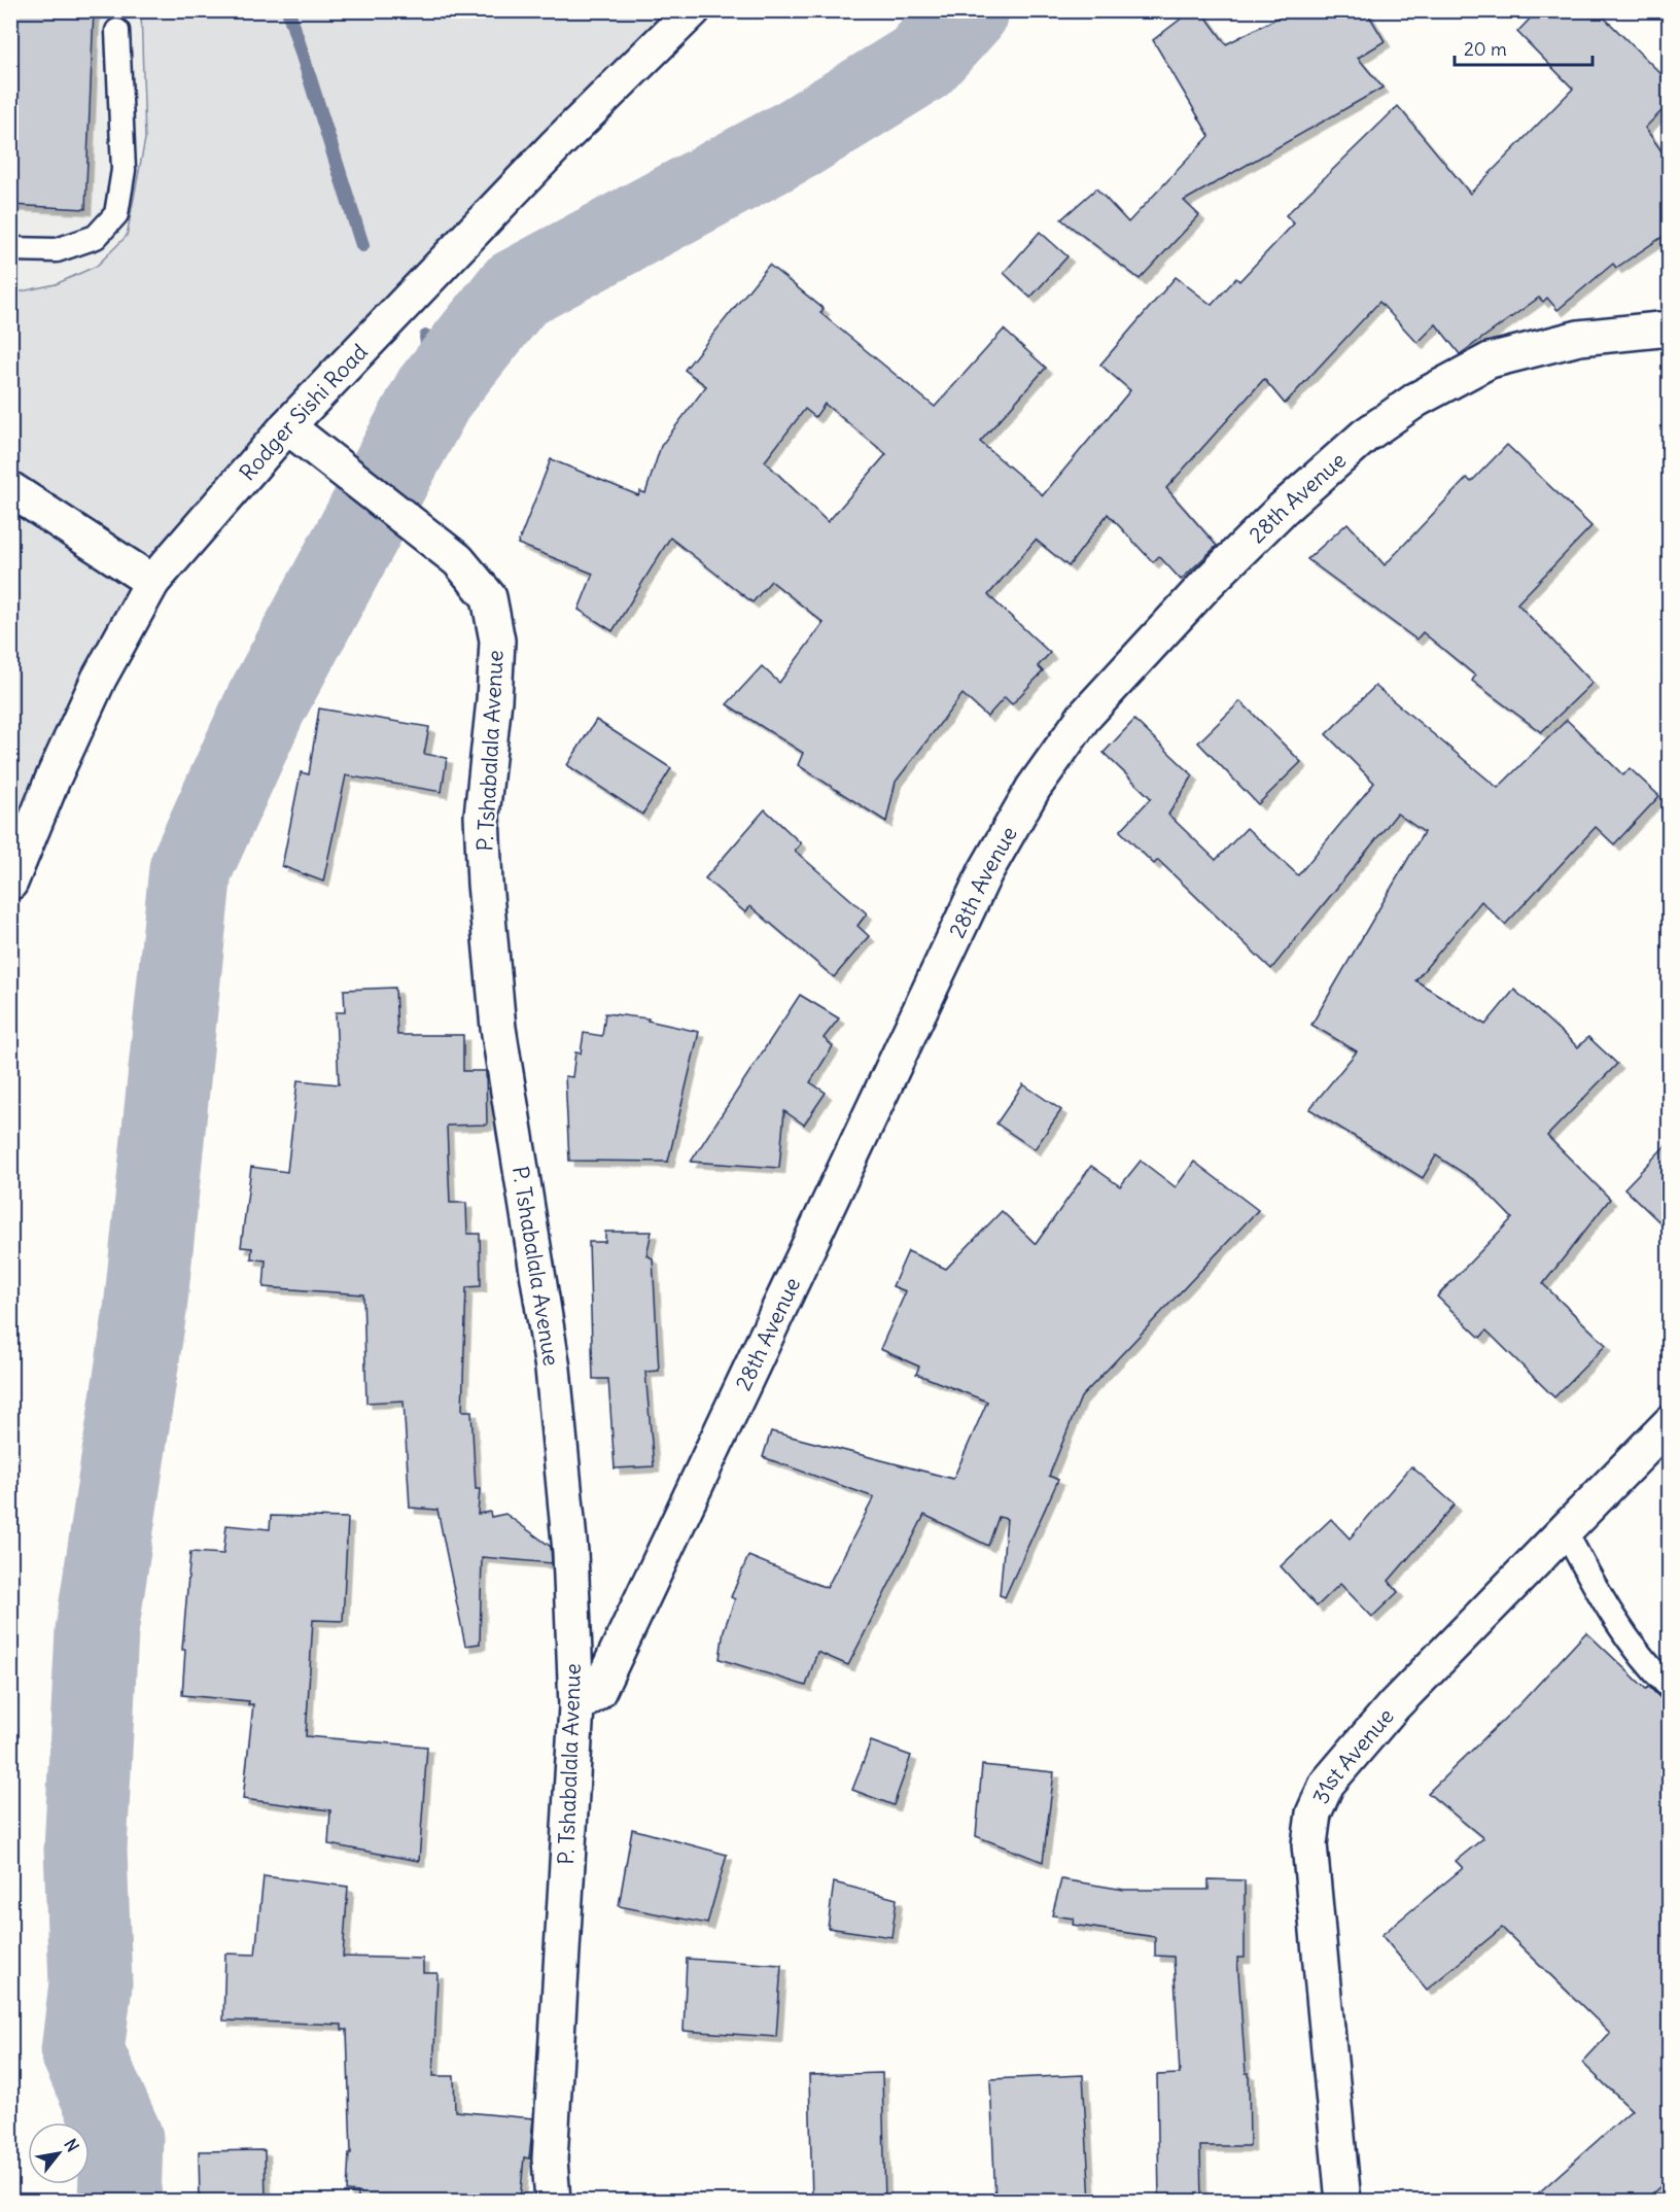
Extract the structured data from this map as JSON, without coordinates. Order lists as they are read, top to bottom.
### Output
{
  "streets": {
    "street": [
      "Rodger Sishi Road",
      "28th Avenue",
      "P. Tshabalala Avenue",
      "31st Avenue"
    ]
  },
  "crossings": [
    ["Rodger Sishi Road", "P. Tshabalala Avenue"],
    ["28th Avenue", "P. Tshabalala Avenue"]
  ],
  "scale_bar": "20 m",
  "north": "top right"
}
